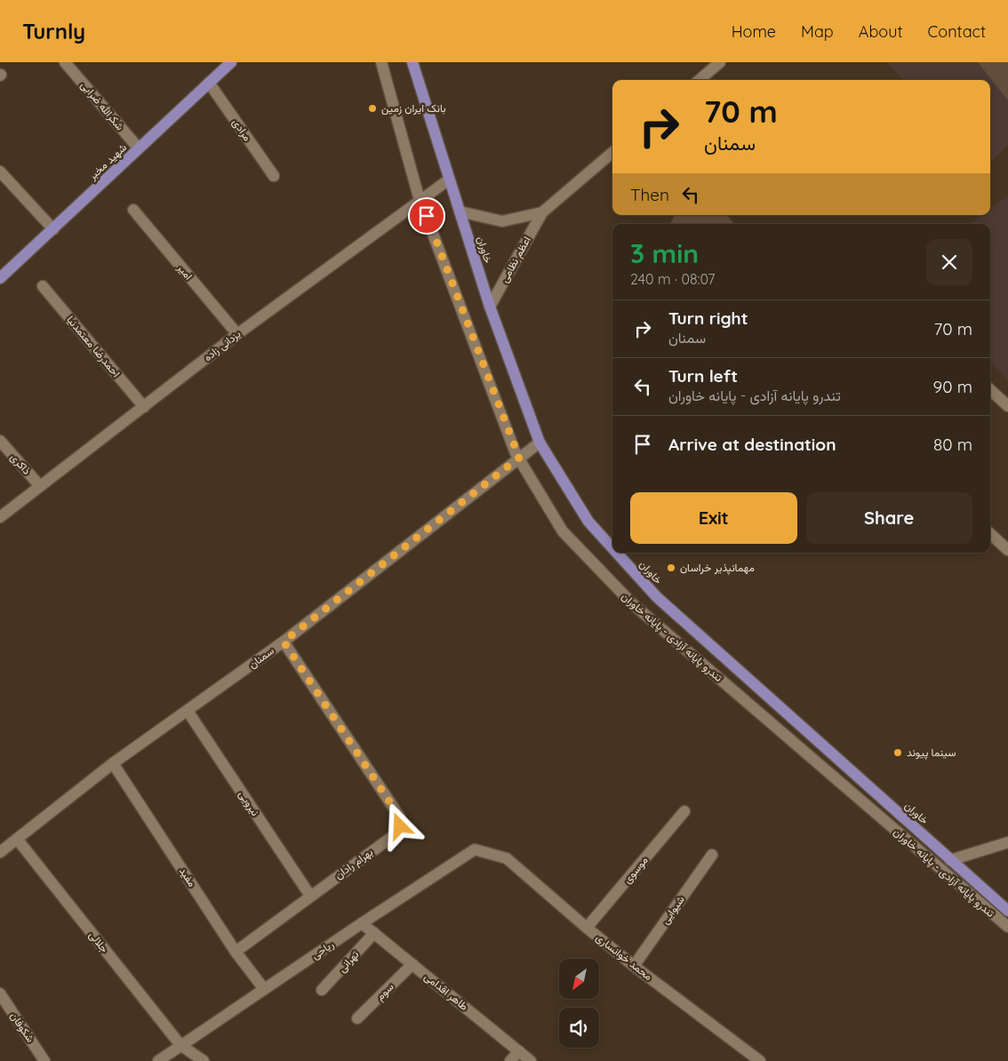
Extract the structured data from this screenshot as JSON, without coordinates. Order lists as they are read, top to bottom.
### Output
{
  "streets": {
    "main road": ["شهید مخبر", "خاوران"],
    "street": [
      "شکرالله ضرابی",
      "مرادی",
      "اعظم نظامی",
      "امیر",
      "یزدانی زاده",
      "احمدرضا معتمدنیا",
      "ذاکری",
      "تندرو پایانه آزادی - پایانه خاوران",
      "سمنان",
      "نیرویی",
      "بهرام رادان",
      "موسوی",
      "مفید",
      "شیوایی",
      "جلالی",
      "ریاحی",
      "محمد خوانساری",
      "تهرانی",
      "سوم",
      "طاهر اقدامی",
      "شکوفان"
    ]
  },
  "crossings": [
    ["شکرالله ضرابی", "شهید مخبر"],
    ["مرادی", "شهید مخبر"],
    ["خاوران", "اعظم نظامی"],
    ["خاوران", "یزدانی زاده"],
    ["خاوران", "سمنان"],
    ["امیر", "یزدانی زاده"],
    ["یزدانی زاده", "احمدرضا معتمدنیا"],
    ["یزدانی زاده", "ذاکری"],
    ["یزدانی زاده", "تندرو پایانه آزادی - پایانه خاوران"],
    ["تندرو پایانه آزادی - پایانه خاوران", "سمنان"],
    ["سمنان", "نیرویی"],
    ["سمنان", "بهرام رادان"],
    ["سمنان", "مفید"],
    ["سمنان", "جلالی"],
    ["نیرویی", "بهرام رادان"],
    ["بهرام رادان", "مفید"],
    ["موسوی", "محمد خوانساری"],
    ["مفید", "ریاحی"],
    ["شیوایی", "محمد خوانساری"],
    ["جلالی", "ریاحی"],
    ["ریاحی", "محمد خوانساری"],
    ["ریاحی", "طاهر اقدامی"],
    ["تهرانی", "طاهر اقدامی"],
    ["سوم", "طاهر اقدامی"]
  ],
  "places": ["بانک ایران زمین", "مهمانپذیر خراسان", "سینما پیوند"],
  "north": "bottom left",
  "page": {
    "header": "Turnly",
    "nav": [
      "Home",
      "Map",
      "About",
      "Contact"
    ],
    "turn": ["70 m", "سمنان"],
    "then": "Then",
    "heading": ["3 min", "240 m · 08:07"],
    "list": [
      {
        "name": "Turn right",
        "note": "سمنان",
        "value": "70 m"
      },
      {
        "name": "Turn left",
        "note": "تندرو پایانه آزادی - پایانه خاوران",
        "value": "90 m"
      },
      {
        "name": "Arrive at destination",
        "value": "80 m"
      }
    ],
    "buttons": ["Exit", "Share"]
  }
}
